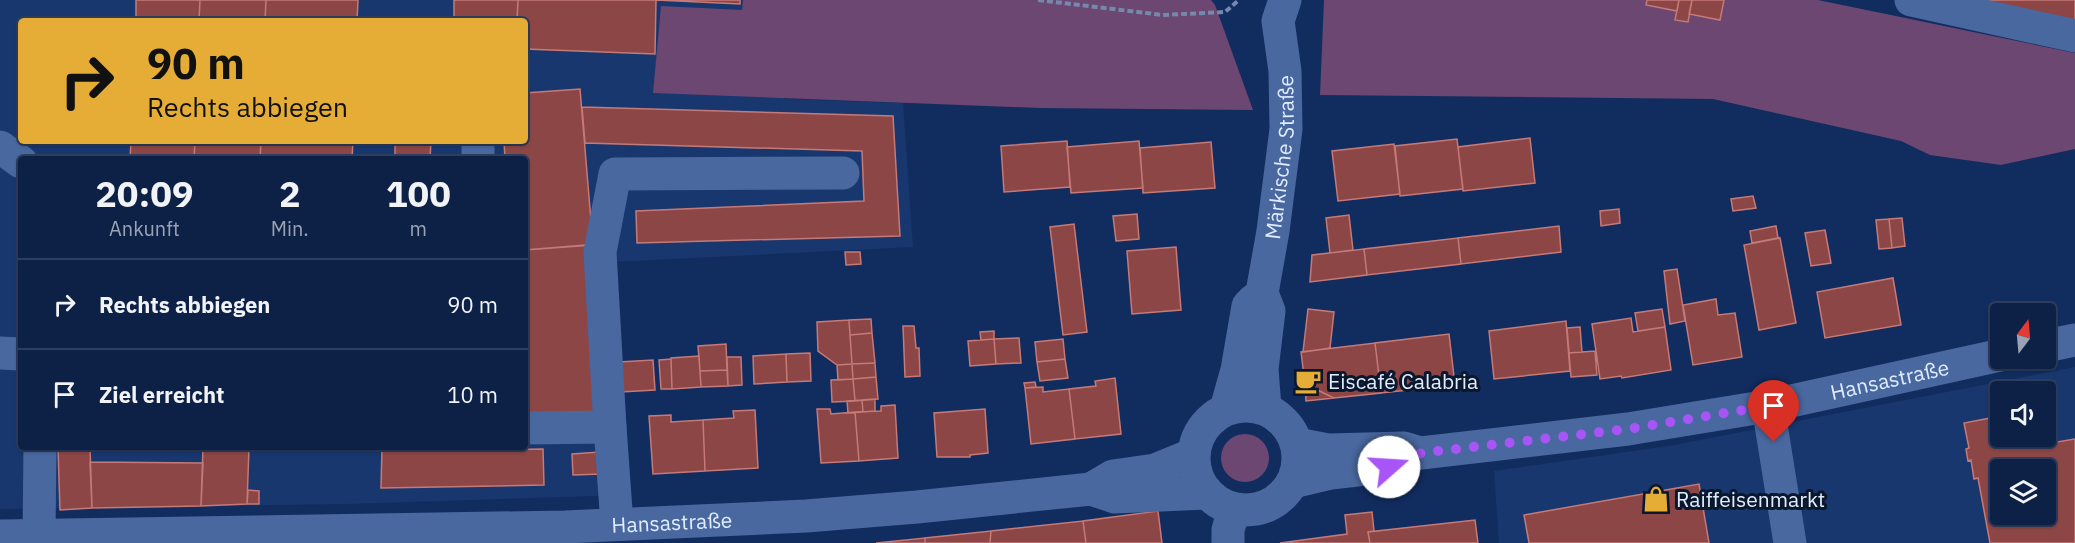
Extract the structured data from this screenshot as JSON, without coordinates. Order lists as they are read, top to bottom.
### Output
{
  "streets": {
    "street": ["Märkische Straße", "Hansastraße"]
  },
  "crossings": [
    ["Märkische Straße", "Hansastraße"]
  ],
  "places": {
    "cafe": ["Eiscafé Calabria"],
    "shop": ["Raiffeisenmarkt"]
  },
  "north": "top",
  "page": {
    "turn": ["90 m", "Rechts abbiegen"],
    "eta": [
      "20:09",
      "Ankunft",
      "2",
      "Min.",
      "100",
      "m"
    ],
    "list": [
      {
        "name": "Rechts abbiegen",
        "value": "90 m"
      },
      {
        "name": "Ziel erreicht",
        "value": "10 m"
      }
    ]
  }
}
